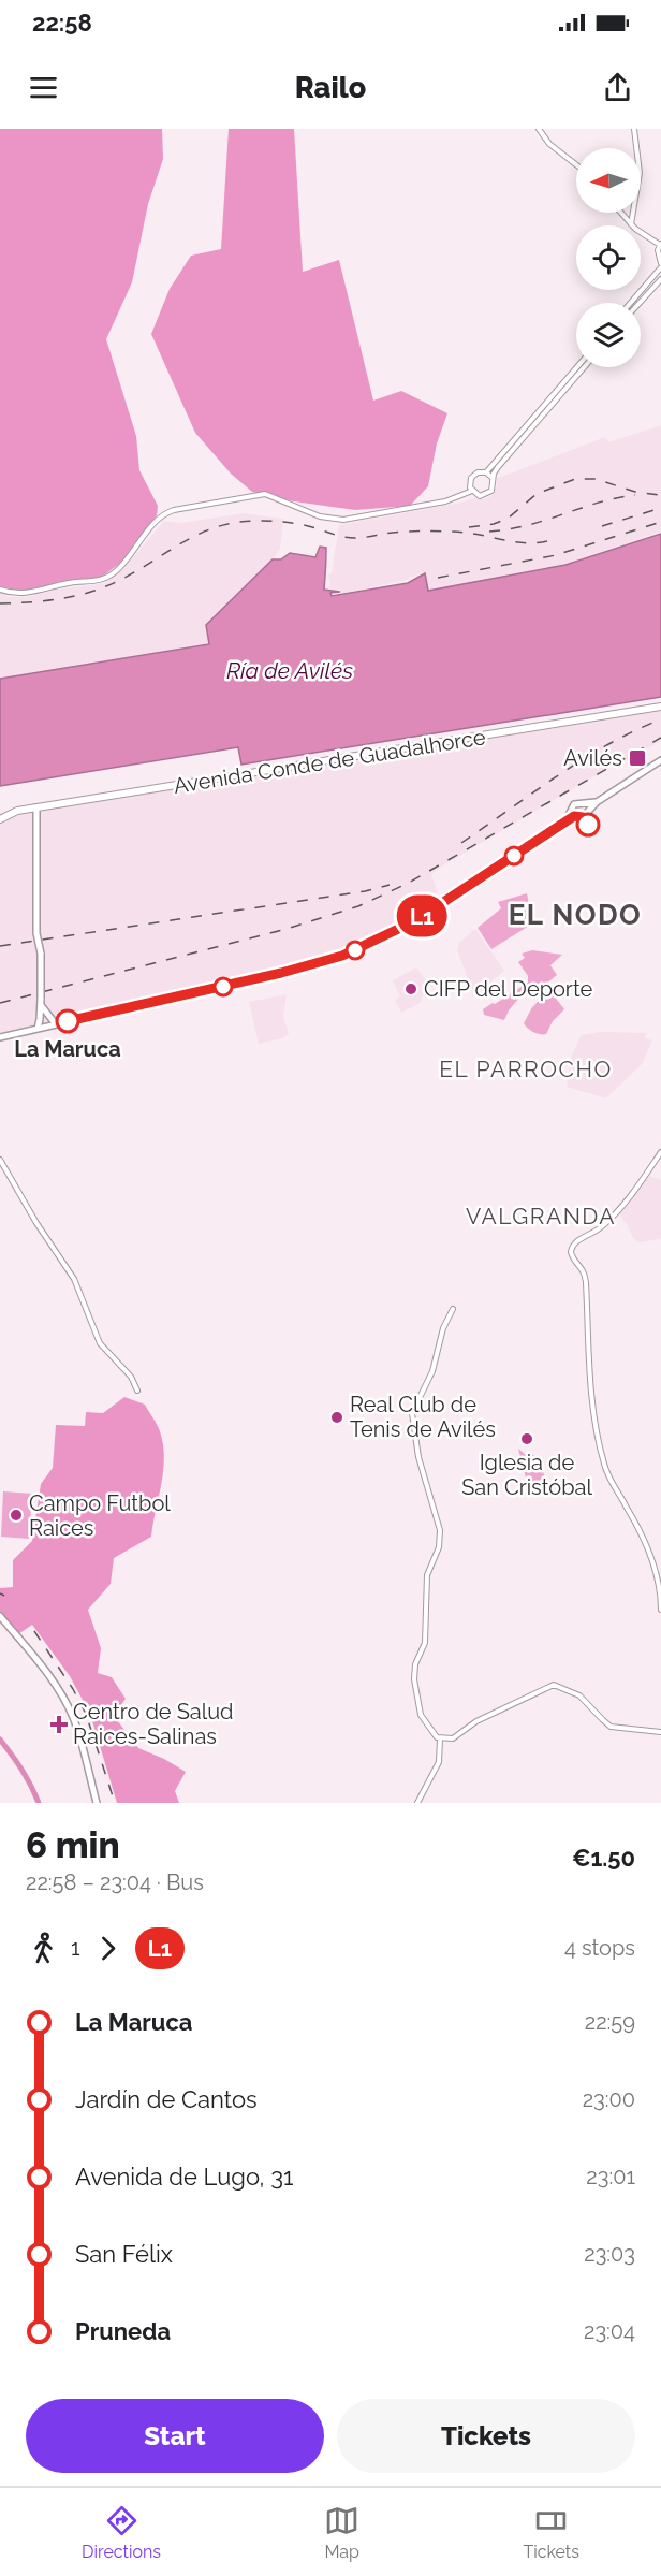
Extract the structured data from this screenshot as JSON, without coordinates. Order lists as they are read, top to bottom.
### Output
{
  "streets": {
    "highway": ["Avenida Conde de Guadalhorce"]
  },
  "districts": ["EL NODO", "EL PARROCHO", "VALGRANDA"],
  "water": ["Ría de Avilés"],
  "places": {
    "transit": ["Avilés"],
    "other": [
      "CIFP del Deporte",
      "La Maruca",
      "Real Club de Tenis de Avilés",
      "Iglesia de San Cristóbal",
      "Campo Futbol Raices"
    ],
    "health": ["Centro de Salud Raices-Salinas"]
  },
  "lines": ["bus line L1"],
  "north": "left",
  "page": {
    "status": "22:58",
    "header": "Railo",
    "on_map": "L1",
    "heading": ["6 min", "22:58 – 23:04 · Bus", "€1.50"],
    "legs": ["1", "L1", "4 stops"],
    "list": [
      {
        "name": "La Maruca",
        "value": "22:59"
      },
      {
        "name": "Jardín de Cantos",
        "value": "23:00"
      },
      {
        "name": "Avenida de Lugo, 31",
        "value": "23:01"
      },
      {
        "name": "San Félix",
        "value": "23:03"
      },
      {
        "name": "Pruneda",
        "value": "23:04"
      }
    ],
    "buttons": ["Start", "Tickets"],
    "tabs": ["Directions", "Map", "Tickets"]
  }
}
